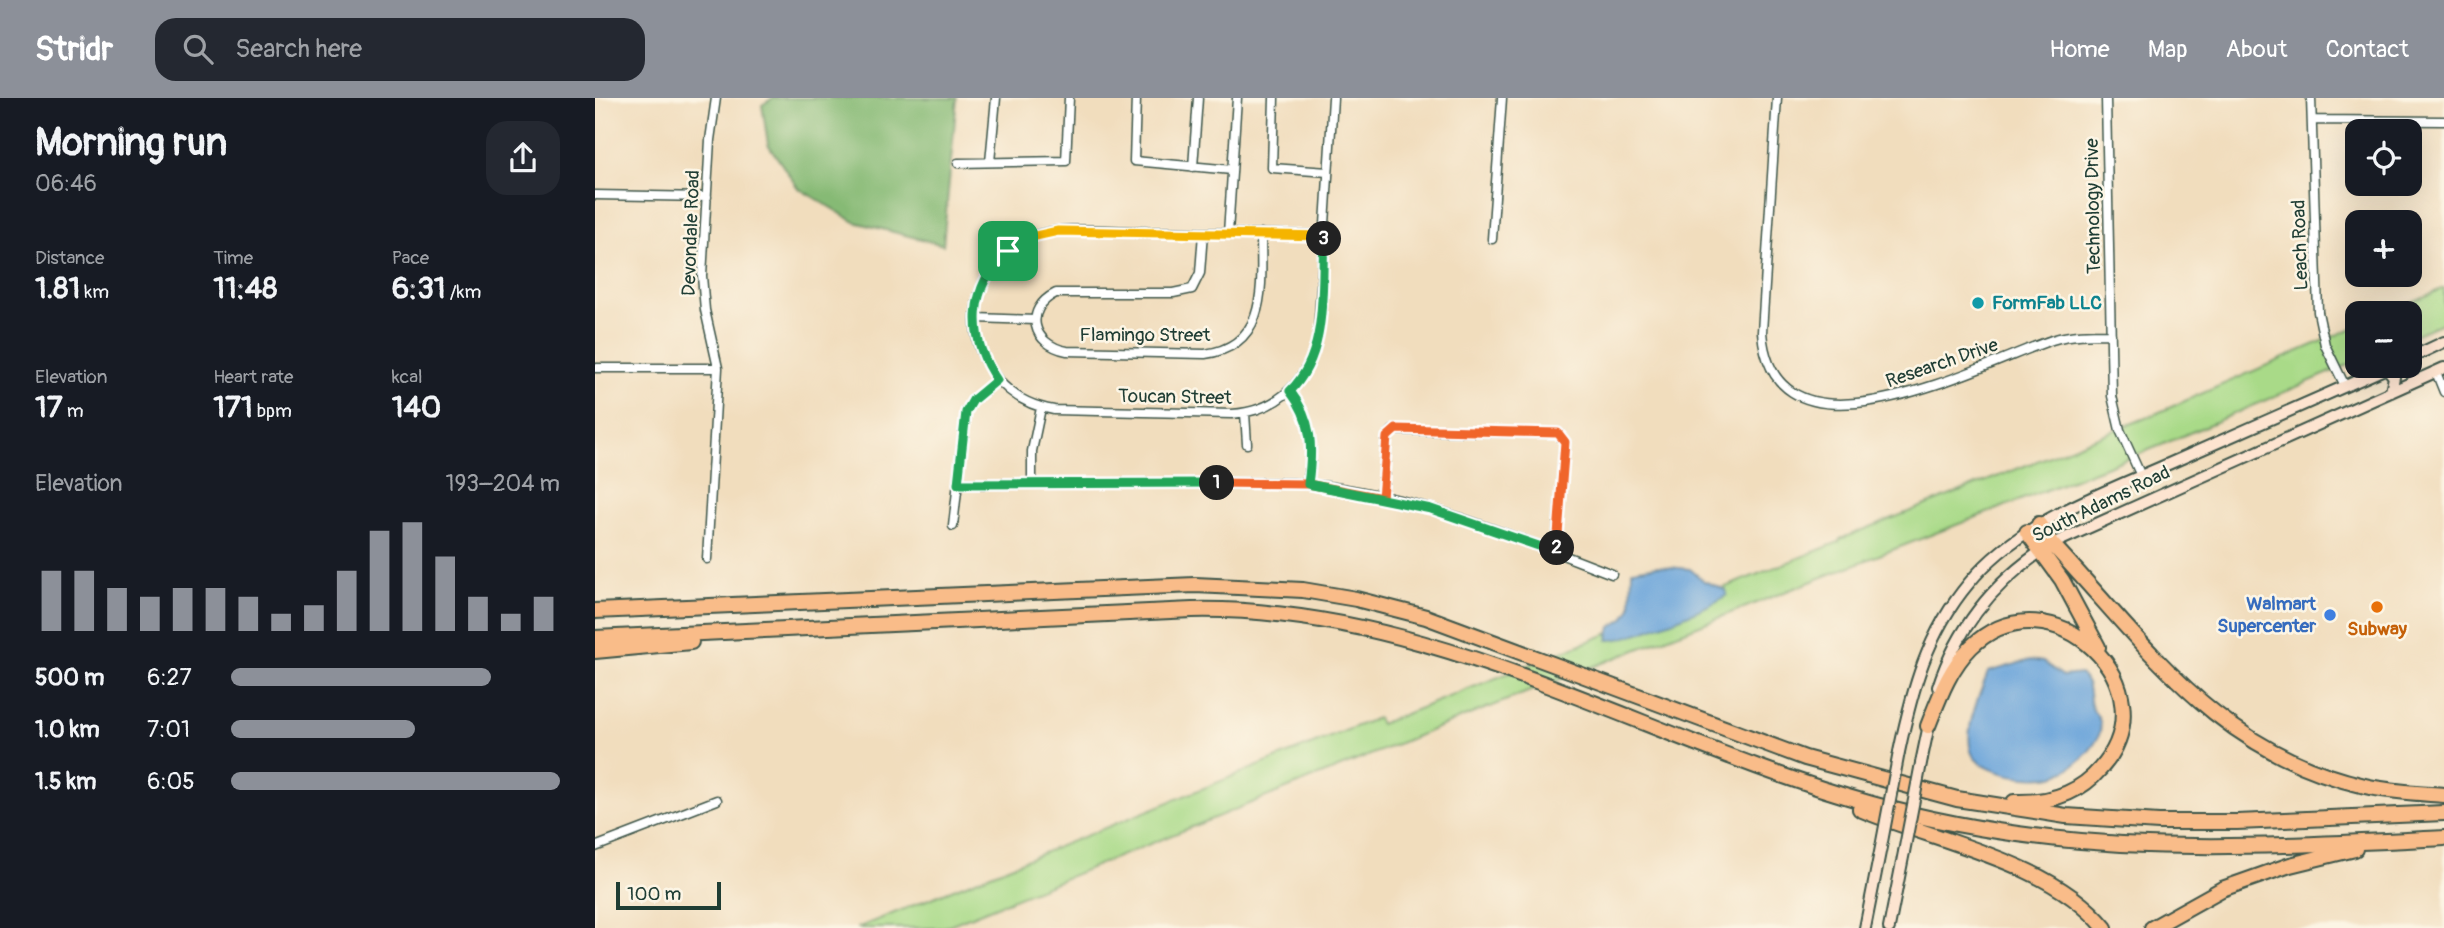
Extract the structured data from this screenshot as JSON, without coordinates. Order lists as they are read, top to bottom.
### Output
{
  "streets": {
    "main road": ["South Adams Road"],
    "street": [
      "Technology Drive",
      "Devondale Road",
      "Leach Road",
      "Flamingo Street",
      "Research Drive",
      "Toucan Street"
    ]
  },
  "crossings": [
    ["Technology Drive", "Research Drive"],
    ["Technology Drive", "South Adams Road"],
    ["Leach Road", "South Adams Road"],
    ["Flamingo Street", "Toucan Street"]
  ],
  "places": ["FormFab LLC", "Subway", "Walmart Supercenter"],
  "scale_bar": "100 m",
  "page": {
    "header": "Stridr",
    "search": "Search here",
    "nav": [
      "Home",
      "Map",
      "About",
      "Contact"
    ],
    "heading": ["Morning run", "06:46"],
    "map_buttons": ["+", "−"],
    "stats": [
      ["Distance", "1.81 km"],
      ["Time", "11:48"],
      ["Pace", "6:31 /km"],
      ["Elevation", "17 m"],
      ["Heart rate", "171 bpm"],
      ["kcal", "140"]
    ],
    "pins": ["3", "1", "2"],
    "chart": ["Elevation", "193–204 m"],
    "list": [
      {
        "name": "500 m",
        "note": "6:27"
      },
      {
        "name": "1.0 km",
        "note": "7:01"
      },
      {
        "name": "1.5 km",
        "note": "6:05"
      }
    ],
    "scale": "100 m"
  }
}
